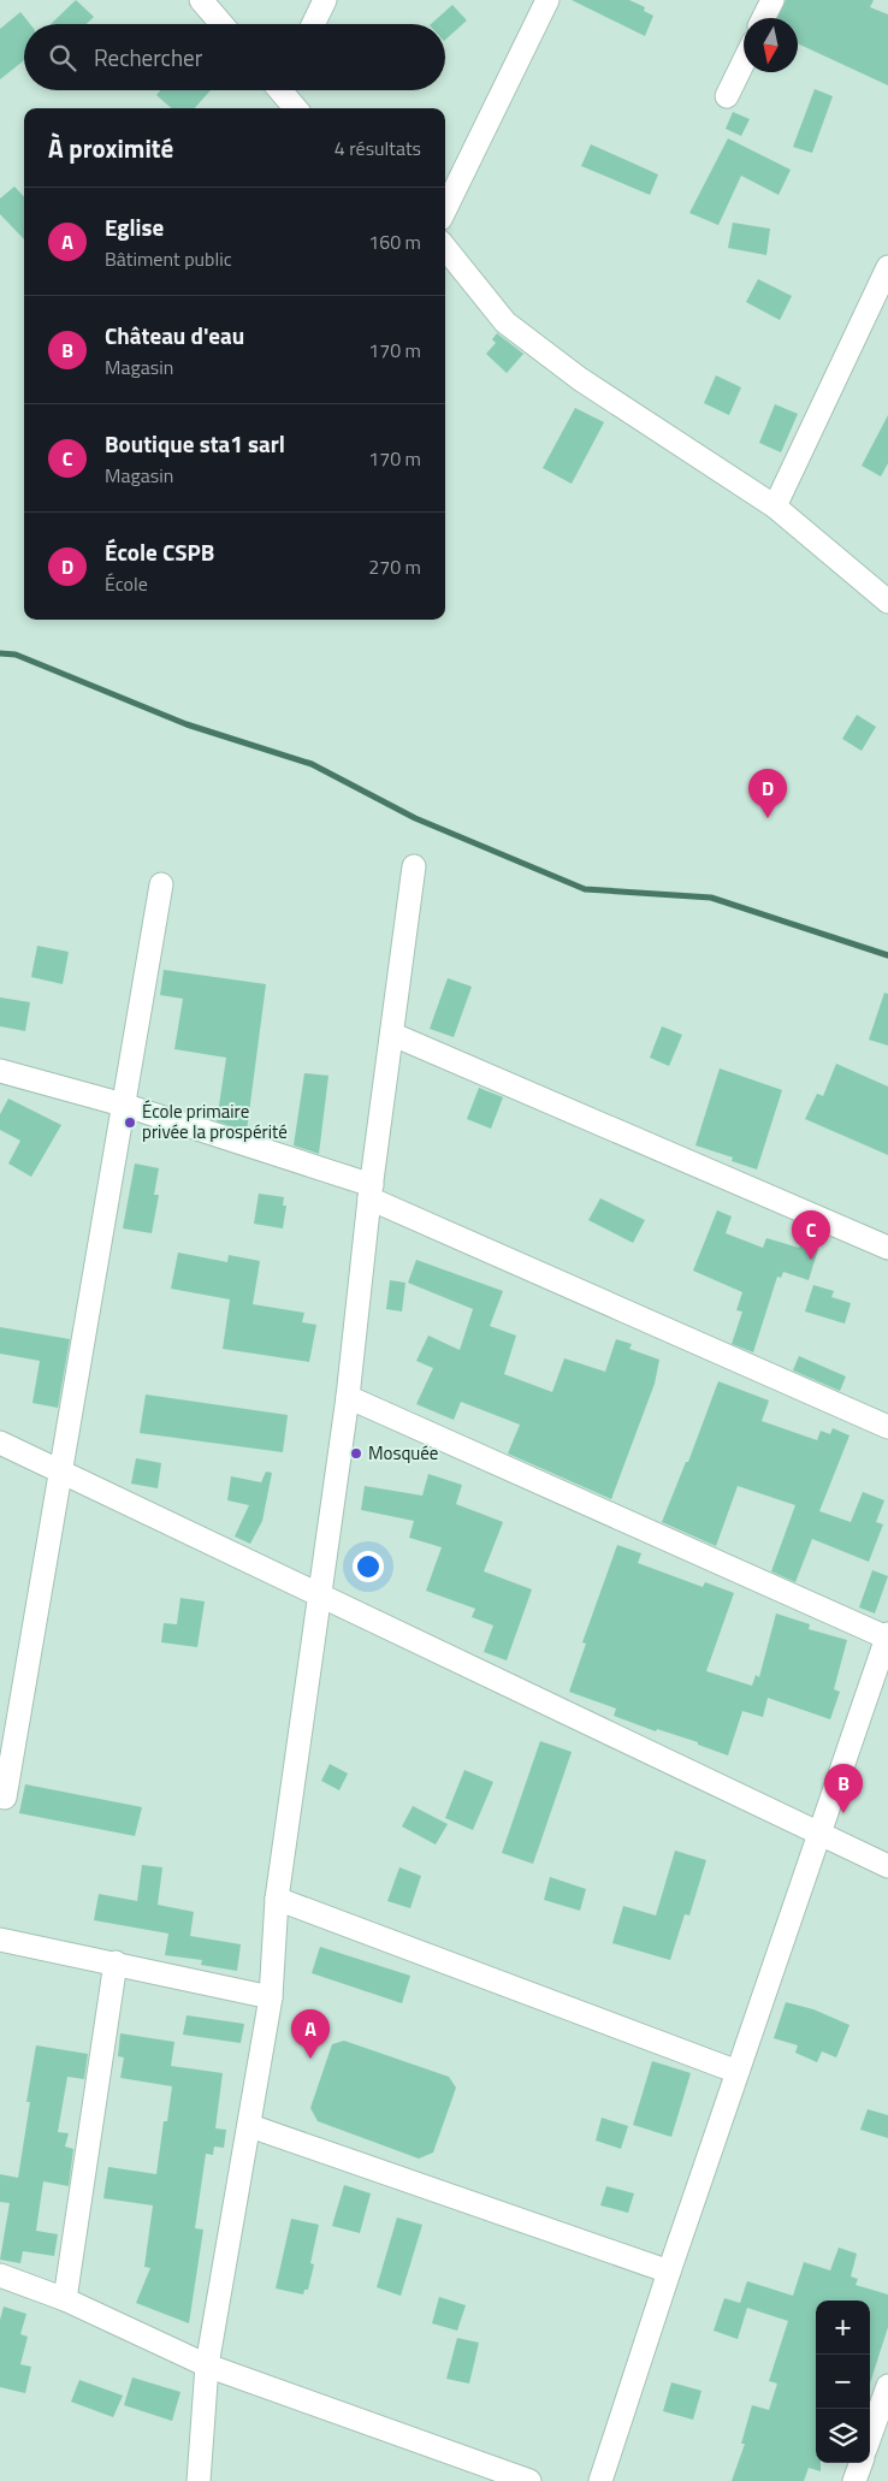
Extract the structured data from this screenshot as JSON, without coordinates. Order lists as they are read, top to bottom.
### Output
{
  "places": ["École primaire privée la prospérité", "Mosquée"],
  "north": "bottom",
  "page": {
    "search": "Rechercher",
    "heading": ["À proximité", "4 résultats"],
    "list": [
      {
        "mark": "A",
        "name": "Eglise",
        "note": "Bâtiment public",
        "value": "160 m"
      },
      {
        "mark": "B",
        "name": "Château d'eau",
        "note": "Magasin",
        "value": "170 m"
      },
      {
        "mark": "C",
        "name": "Boutique sta1 sarl",
        "note": "Magasin",
        "value": "170 m"
      },
      {
        "mark": "D",
        "name": "École CSPB",
        "note": "École",
        "value": "270 m"
      }
    ],
    "pins": [
      "D",
      "C",
      "B",
      "A"
    ],
    "map_buttons": ["+", "−"]
  }
}
